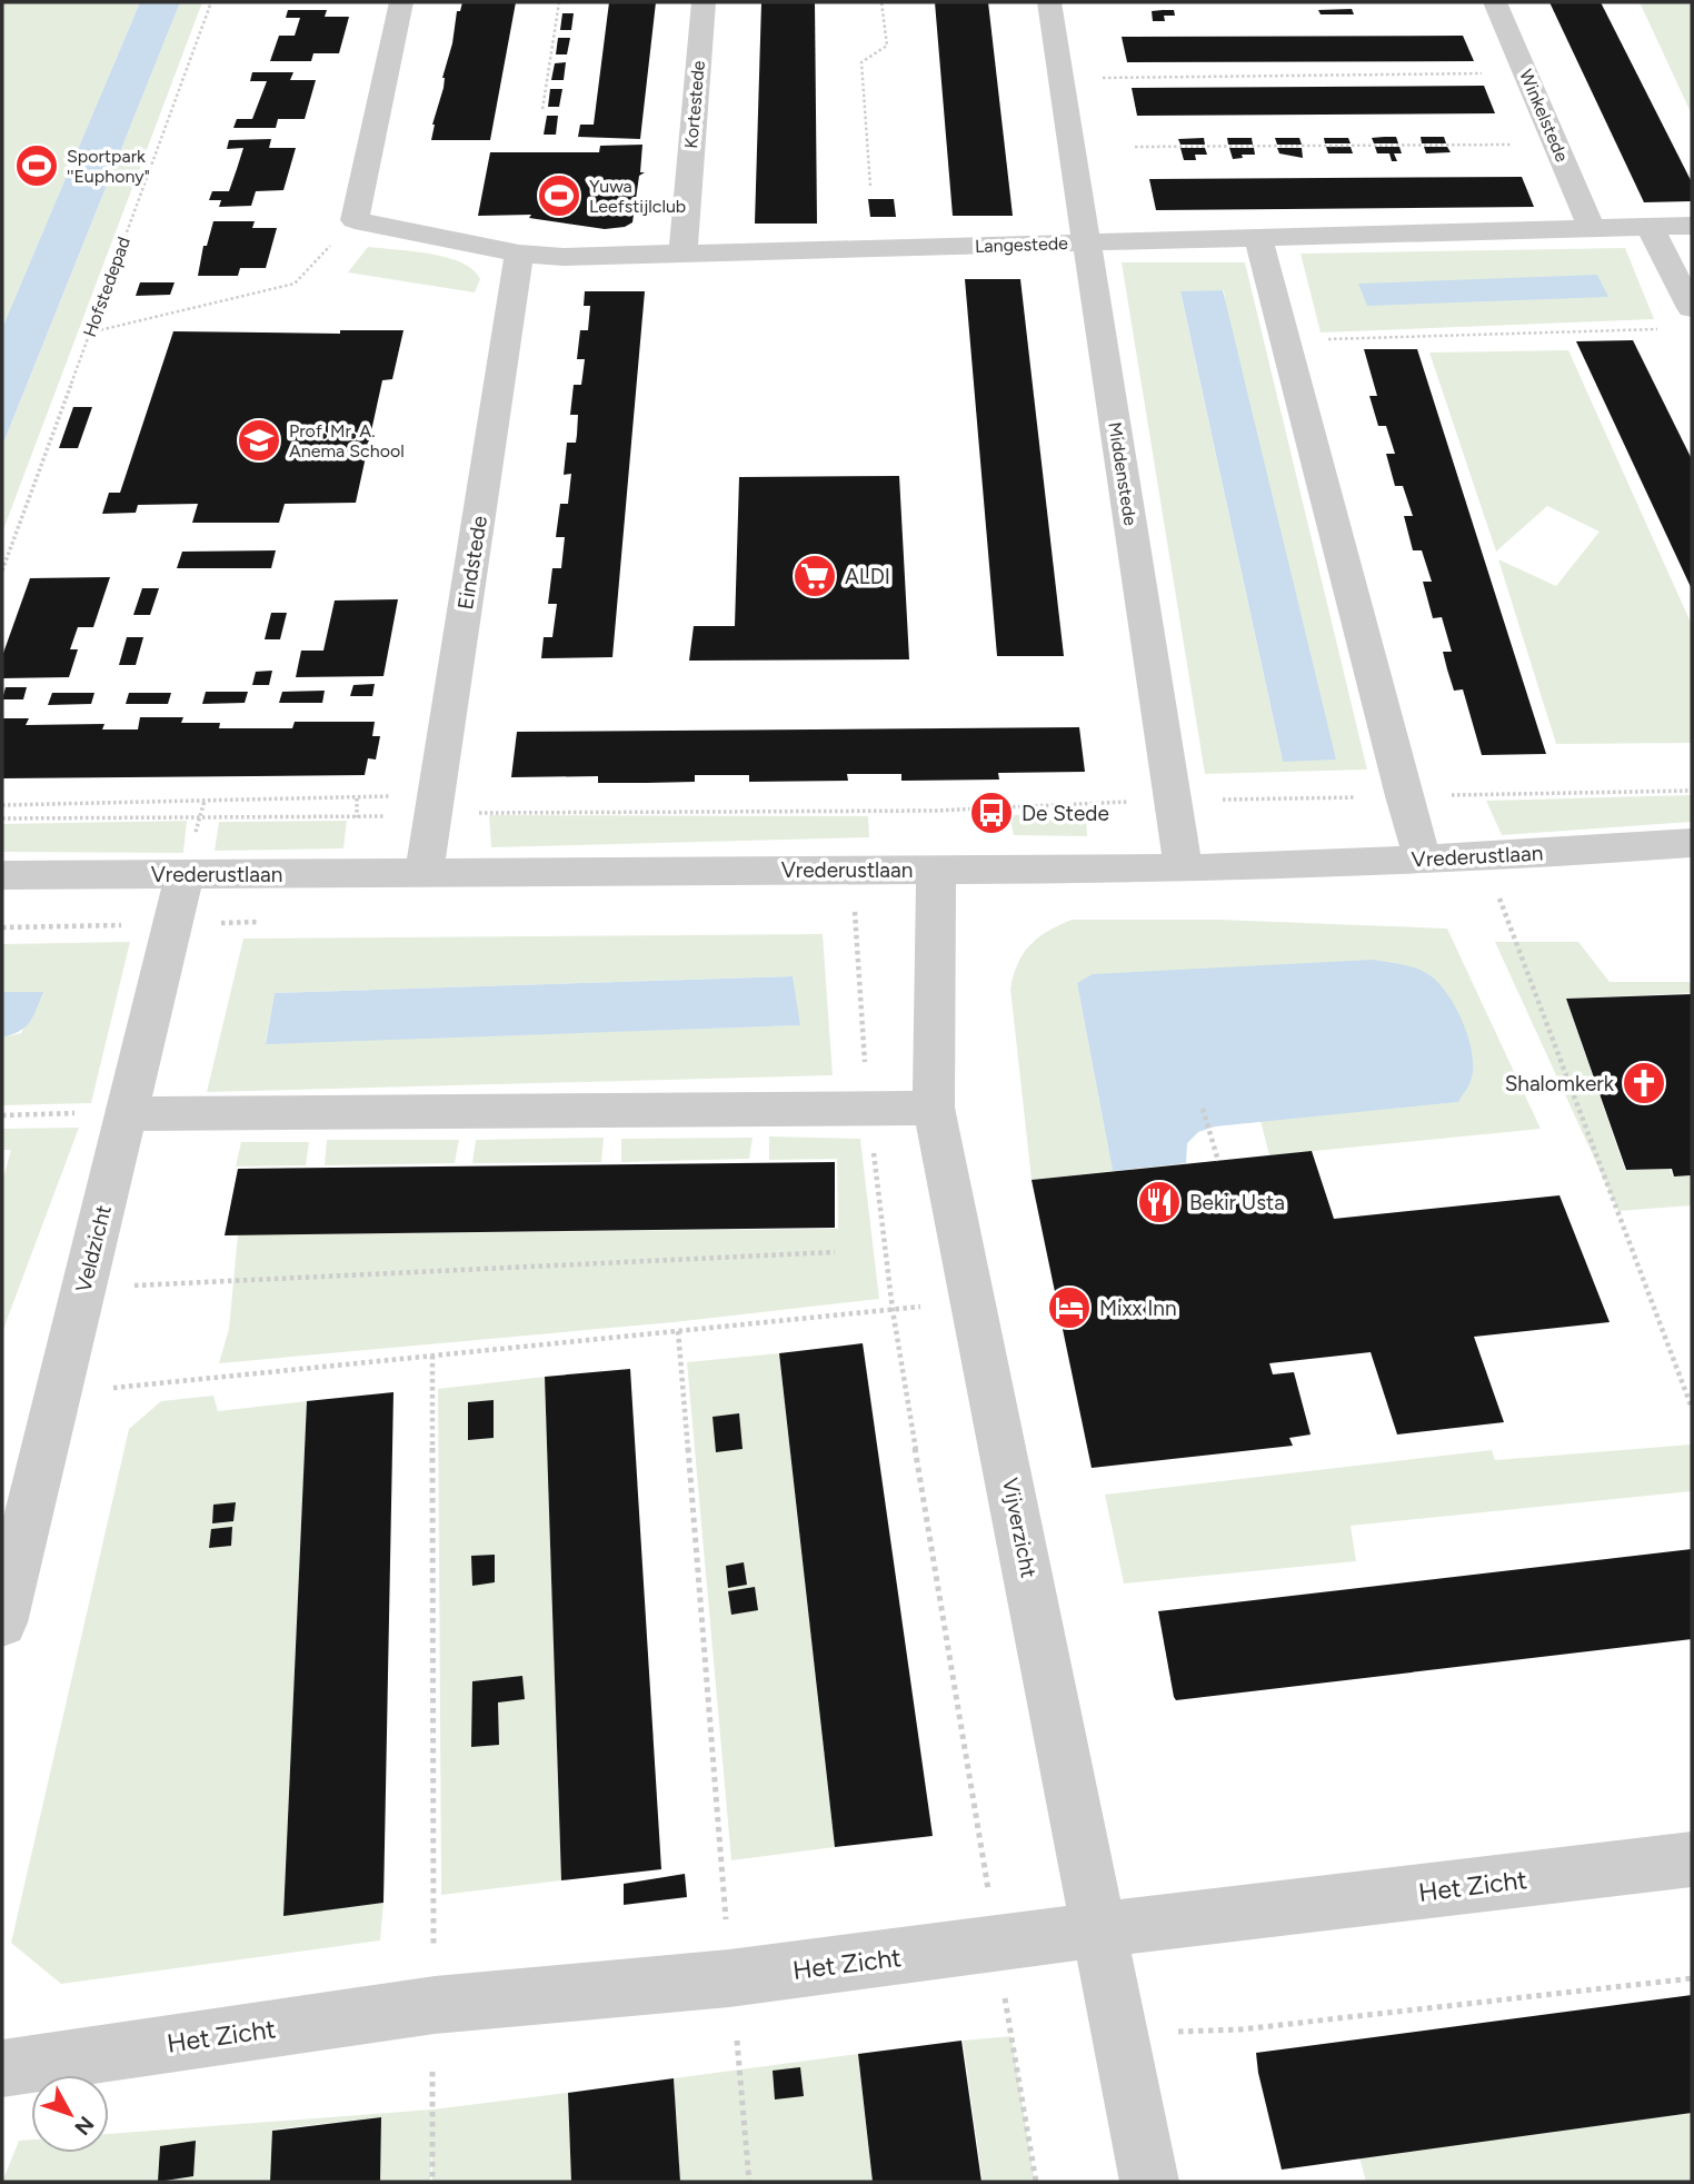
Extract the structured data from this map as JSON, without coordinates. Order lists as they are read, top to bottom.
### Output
{
  "streets": {
    "street": [
      "Kortestede",
      "Winkelstede",
      "Langestede",
      "Middenstede",
      "Eindstede",
      "Vrederustlaan",
      "Veldzicht",
      "Vijverzicht",
      "Het Zicht"
    ],
    "path": ["Hofstedepad"]
  },
  "crossings": [
    ["Kortestede", "Langestede"],
    ["Winkelstede", "Langestede"],
    ["Langestede", "Middenstede"],
    ["Langestede", "Eindstede"],
    ["Middenstede", "Vrederustlaan"],
    ["Eindstede", "Vrederustlaan"],
    ["Vrederustlaan", "Veldzicht"],
    ["Vrederustlaan", "Vijverzicht"],
    ["Vijverzicht", "Het Zicht"]
  ],
  "places": {
    "sports": ["Sportpark ''Euphony\"", "Yuwa Leefstijlclub"],
    "school or university": ["Prof. Mr. A. Anema School"],
    "supermarket": ["ALDI"],
    "bus stop": ["De Stede"],
    "church": ["Shalomkerk"],
    "restaurant": ["Bekir Usta"],
    "hotel": ["Mixx Inn"]
  },
  "north": "bottom right"
}
